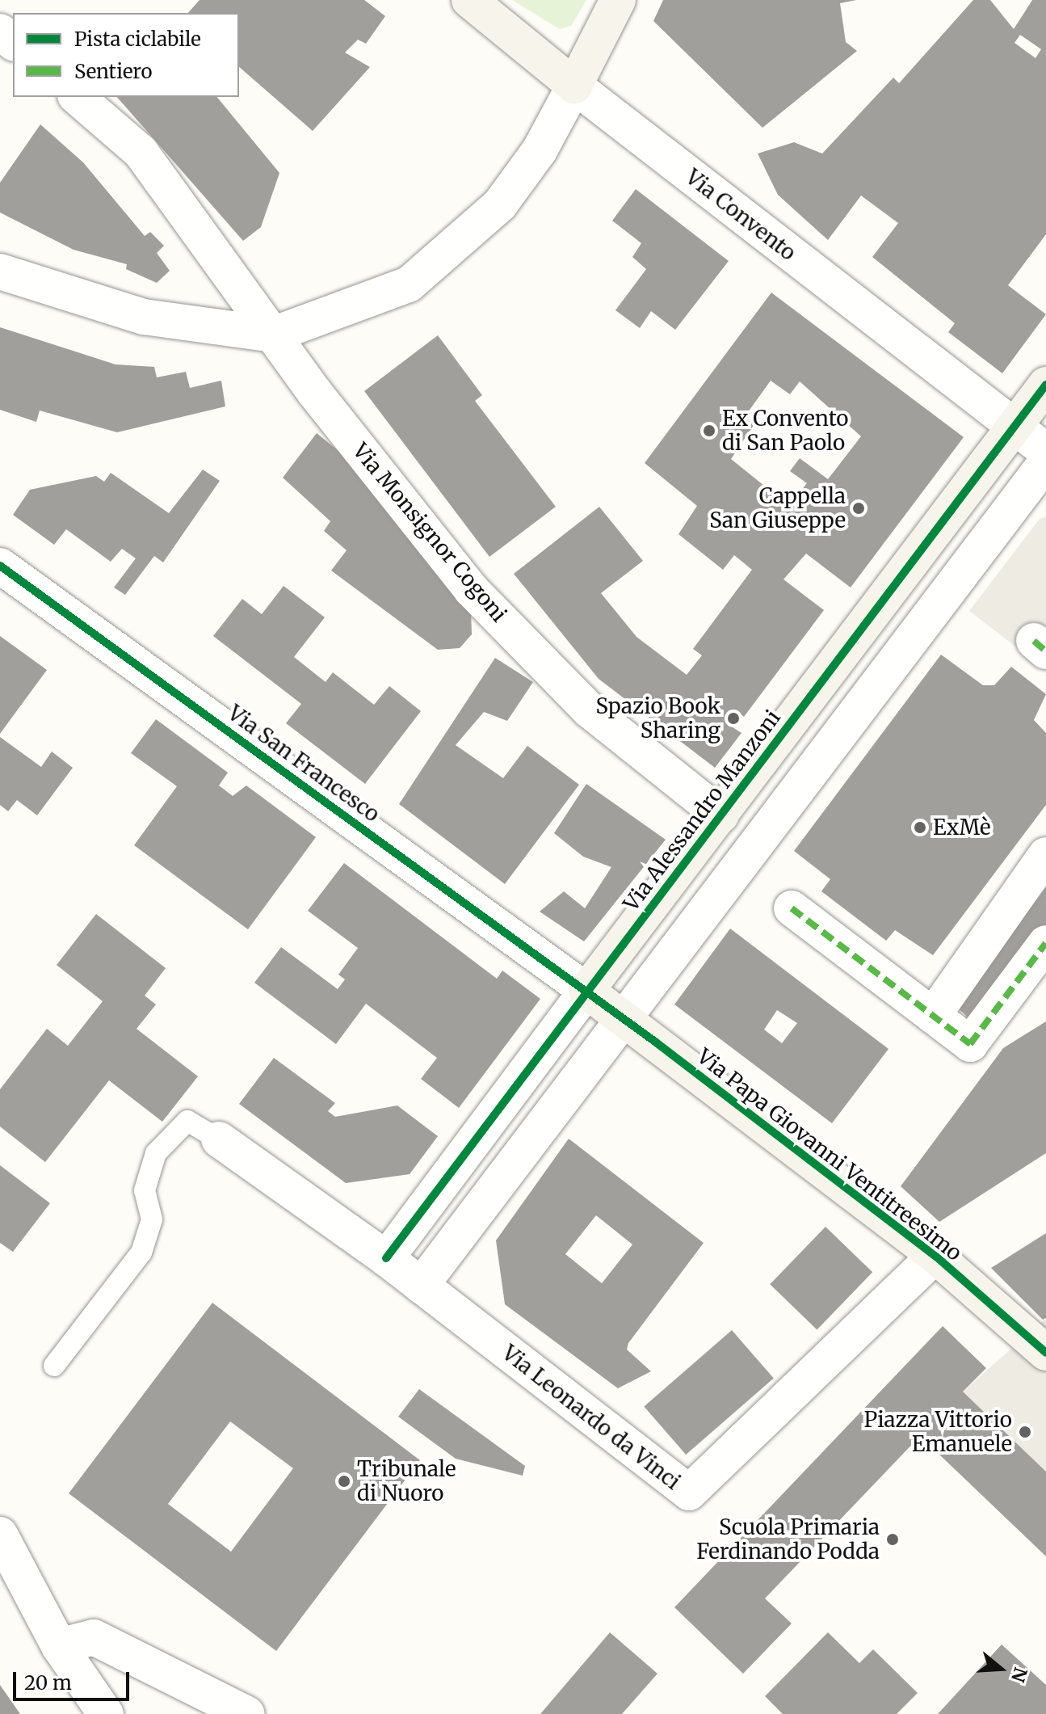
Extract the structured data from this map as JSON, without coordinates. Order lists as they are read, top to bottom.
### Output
{
  "streets": {
    "street": [
      "Via Convento",
      "Via Monsignor Cogoni",
      "Via San Francesco",
      "Via Alessandro Manzoni",
      "Via Papa Giovanni Ventitreesimo",
      "Via Leonardo da Vinci"
    ]
  },
  "crossings": [
    ["Via Convento", "Via Alessandro Manzoni"],
    ["Via Monsignor Cogoni", "Via Alessandro Manzoni"],
    ["Via San Francesco", "Via Alessandro Manzoni"],
    ["Via San Francesco", "Via Papa Giovanni Ventitreesimo"],
    ["Via Alessandro Manzoni", "Via Papa Giovanni Ventitreesimo"],
    ["Via Alessandro Manzoni", "Via Leonardo da Vinci"],
    ["Via Papa Giovanni Ventitreesimo", "Via Leonardo da Vinci"]
  ],
  "places": [
    "Ex Convento di San Paolo",
    "Cappella San Giuseppe",
    "Spazio Book Sharing",
    "ExMè",
    "Piazza Vittorio Emanuele",
    "Tribunale di Nuoro",
    "Scuola Primaria Ferdinando Podda"
  ],
  "legend": ["Pista ciclabile", "Sentiero"],
  "scale_bar": "20 m",
  "north": "right"
}
